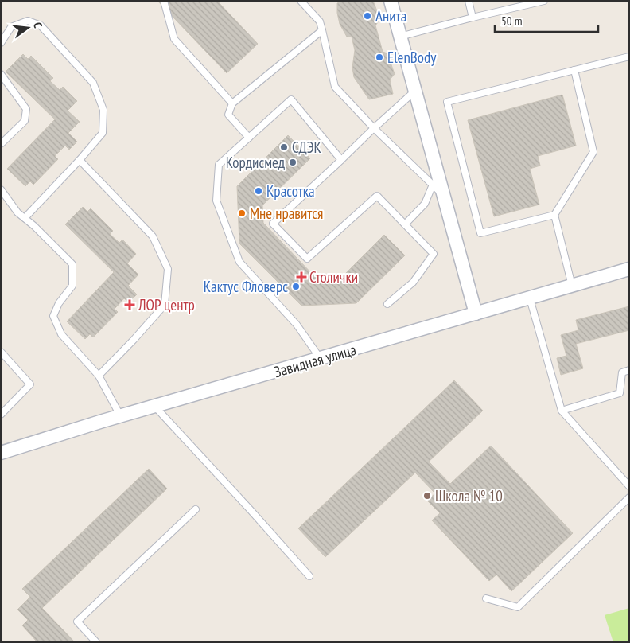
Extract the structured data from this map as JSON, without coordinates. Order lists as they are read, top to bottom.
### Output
{
  "streets": {
    "street": ["Завидная улица"]
  },
  "places": {
    "other": [
      "Анита",
      "ElenBody",
      "СДЭК",
      "Кордисмед",
      "Красотка",
      "Мне нравится",
      "Кактус Фловерс",
      "Школа № 10"
    ],
    "health": ["Столички", "ЛОР центр"]
  },
  "scale_bar": "50 m",
  "north": "right"
}
